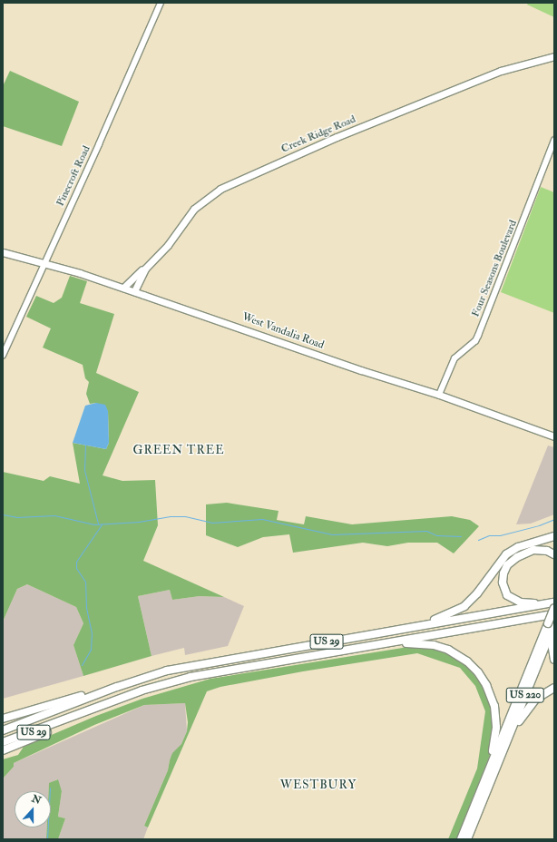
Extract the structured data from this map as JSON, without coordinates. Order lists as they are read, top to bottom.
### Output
{
  "streets": {
    "highway": ["US 29", "US 220"],
    "main road": ["Creek Ridge Road", "West Vandalia Road"],
    "street": ["Pinecroft Road", "Four Seasons Boulevard"]
  },
  "crossings": [
    ["Creek Ridge Road", "West Vandalia Road"],
    ["Pinecroft Road", "West Vandalia Road"],
    ["Four Seasons Boulevard", "West Vandalia Road"]
  ],
  "districts": ["GREEN TREE", "WESTBURY"],
  "north": "top"
}
